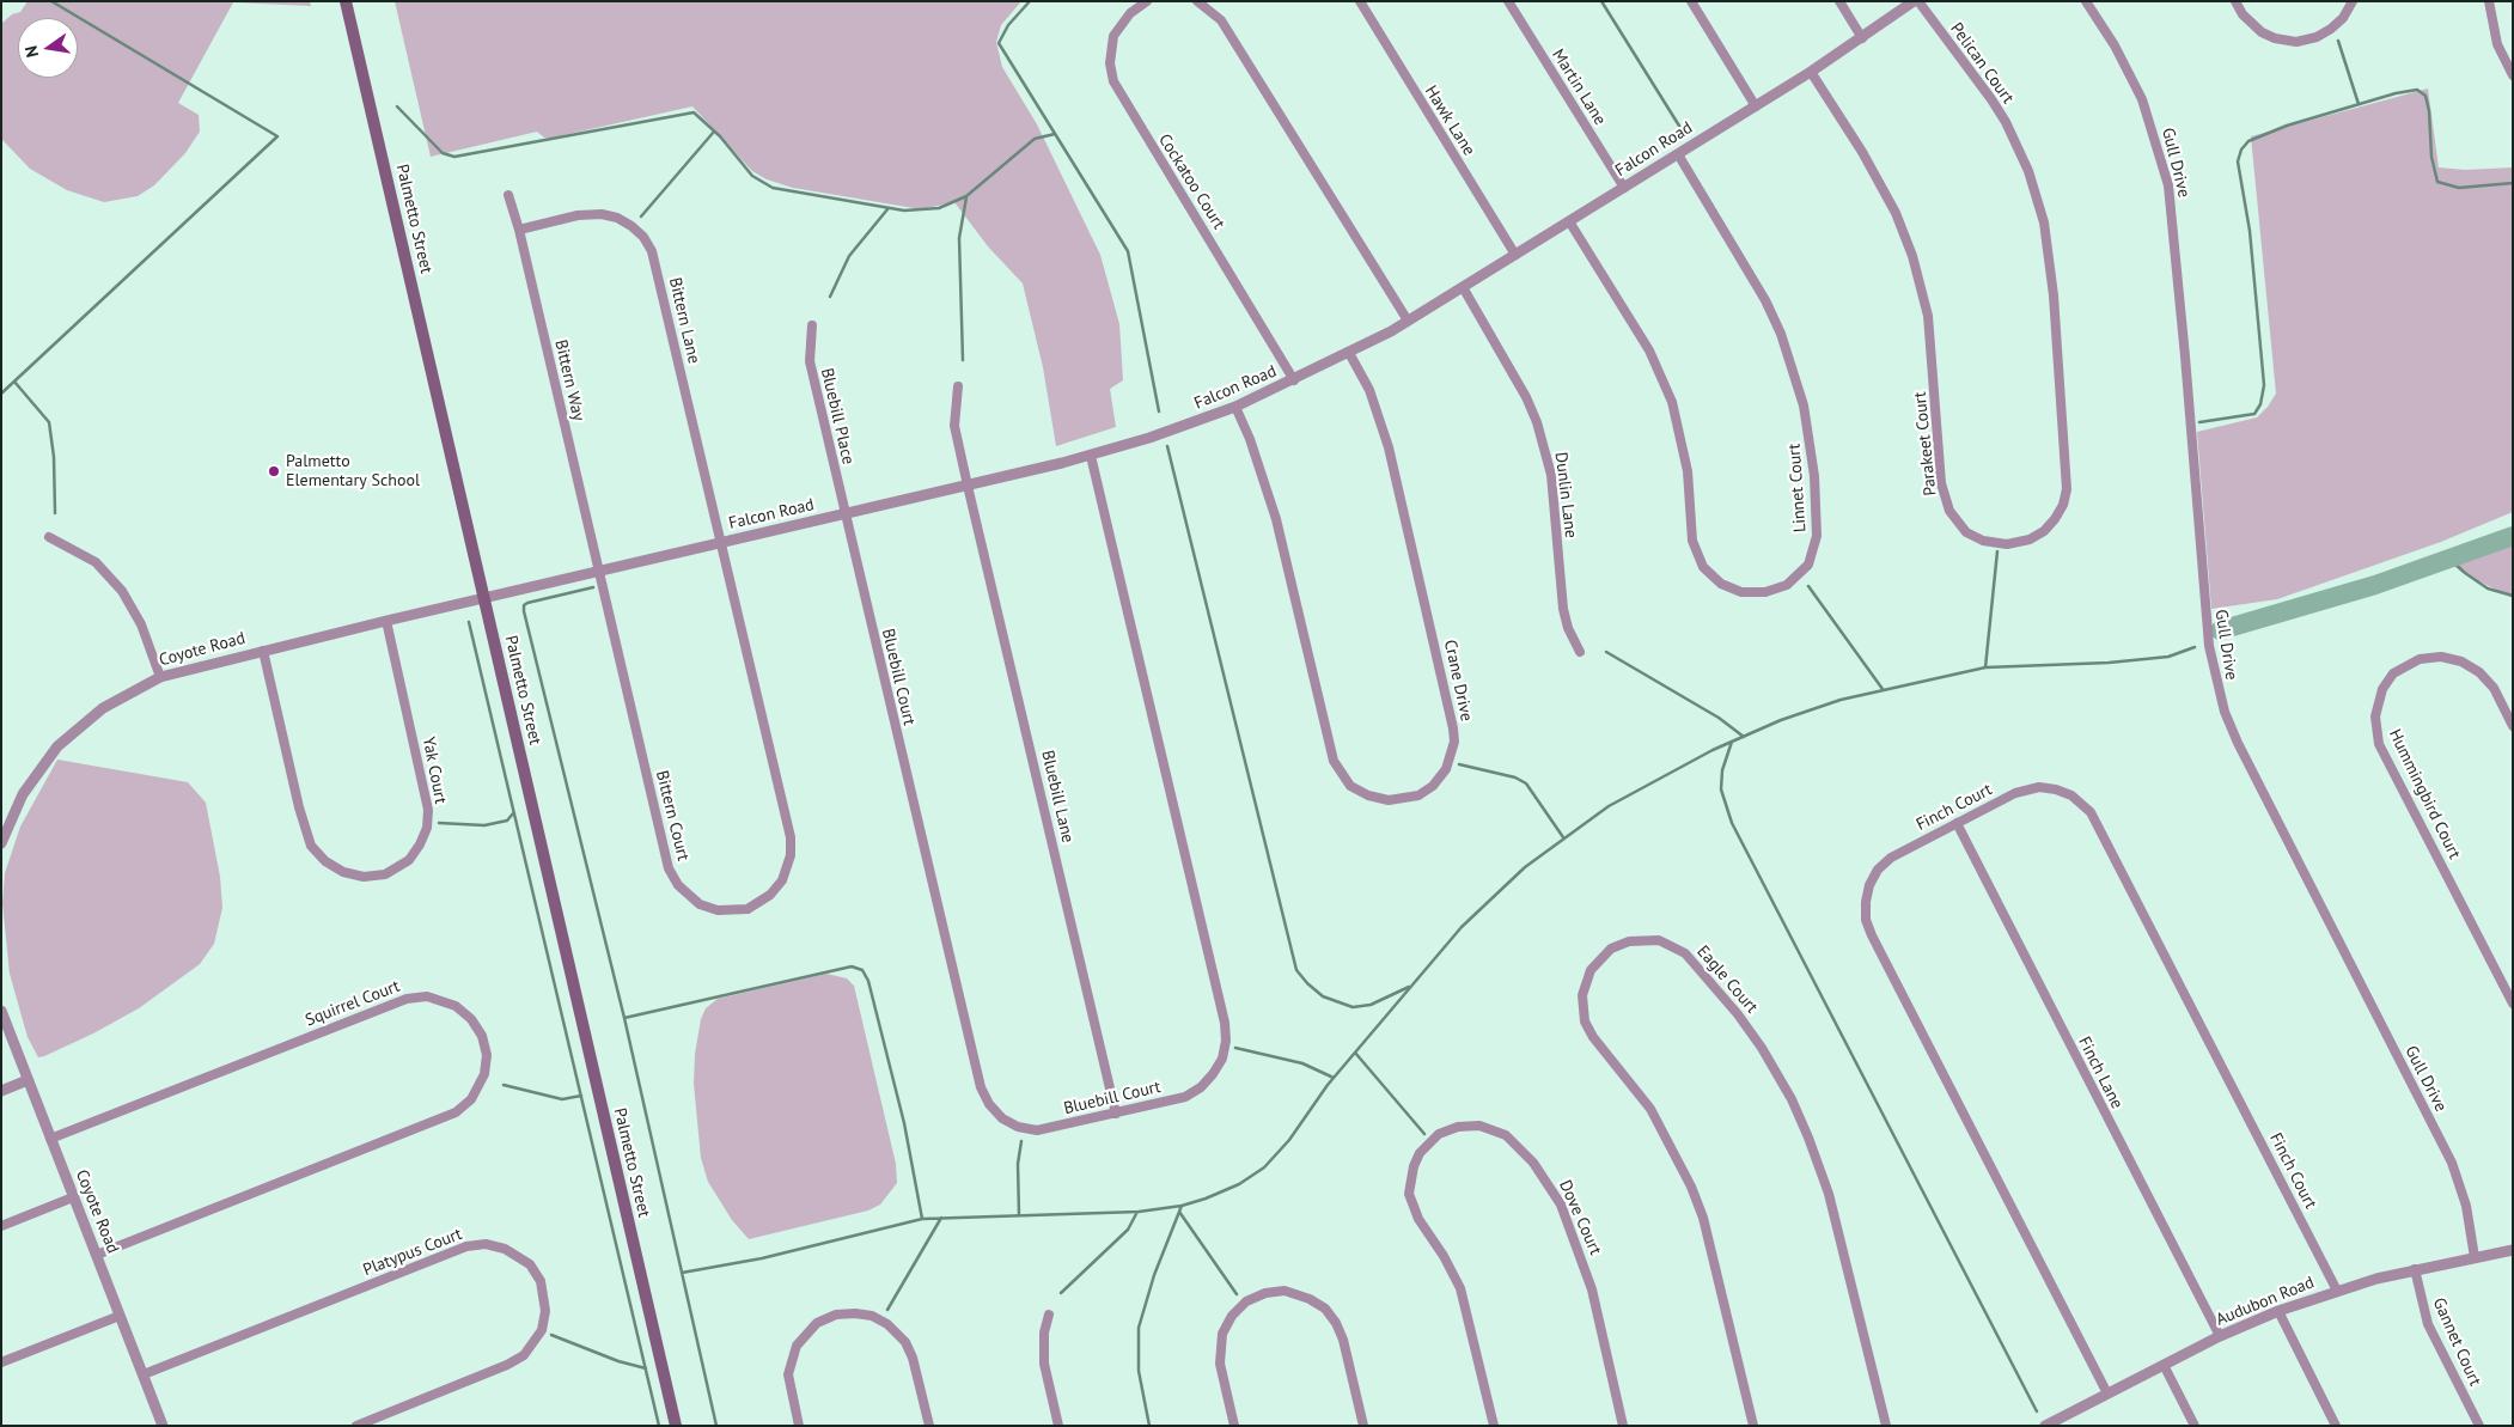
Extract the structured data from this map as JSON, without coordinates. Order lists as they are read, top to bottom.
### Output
{
  "streets": {
    "main road": ["Palmetto Street"],
    "street": [
      "Pelican Court",
      "Martin Lane",
      "Hawk Lane",
      "Falcon Road",
      "Gull Drive",
      "Cockatoo Court",
      "Bittern Lane",
      "Bittern Way",
      "Bluebill Place",
      "Parakeet Court",
      "Linnet Court",
      "Dunlin Lane",
      "Coyote Road",
      "Bluebill Court",
      "Crane Drive",
      "Yak Court",
      "Hummingbird Court",
      "Bluebill Lane",
      "Finch Court",
      "Bittern Court",
      "Eagle Court",
      "Squirrel Court",
      "Finch Lane",
      "Dove Court",
      "Platypus Court",
      "Audubon Road",
      "Gannet Court"
    ]
  },
  "crossings": [
    ["Pelican Court", "Parakeet Court"],
    ["Martin Lane", "Falcon Road"],
    ["Hawk Lane", "Falcon Road"],
    ["Falcon Road", "Cockatoo Court"],
    ["Falcon Road", "Palmetto Street"],
    ["Falcon Road", "Bittern Lane"],
    ["Falcon Road", "Bittern Way"],
    ["Falcon Road", "Bluebill Place"],
    ["Falcon Road", "Parakeet Court"],
    ["Falcon Road", "Linnet Court"],
    ["Falcon Road", "Dunlin Lane"],
    ["Falcon Road", "Coyote Road"],
    ["Falcon Road", "Bluebill Court"],
    ["Falcon Road", "Crane Drive"],
    ["Falcon Road", "Bluebill Lane"],
    ["Falcon Road", "Bittern Court"],
    ["Gull Drive", "Audubon Road"],
    ["Palmetto Street", "Coyote Road"],
    ["Bittern Lane", "Bittern Way"],
    ["Bittern Lane", "Bittern Court"],
    ["Bittern Way", "Bittern Court"],
    ["Bluebill Place", "Bluebill Court"],
    ["Coyote Road", "Yak Court"],
    ["Coyote Road", "Squirrel Court"],
    ["Coyote Road", "Platypus Court"],
    ["Bluebill Court", "Bluebill Lane"],
    ["Finch Court", "Finch Lane"],
    ["Finch Court", "Audubon Road"],
    ["Finch Lane", "Audubon Road"],
    ["Audubon Road", "Gannet Court"]
  ],
  "places": ["Palmetto Elementary School"],
  "north": "left"
}
